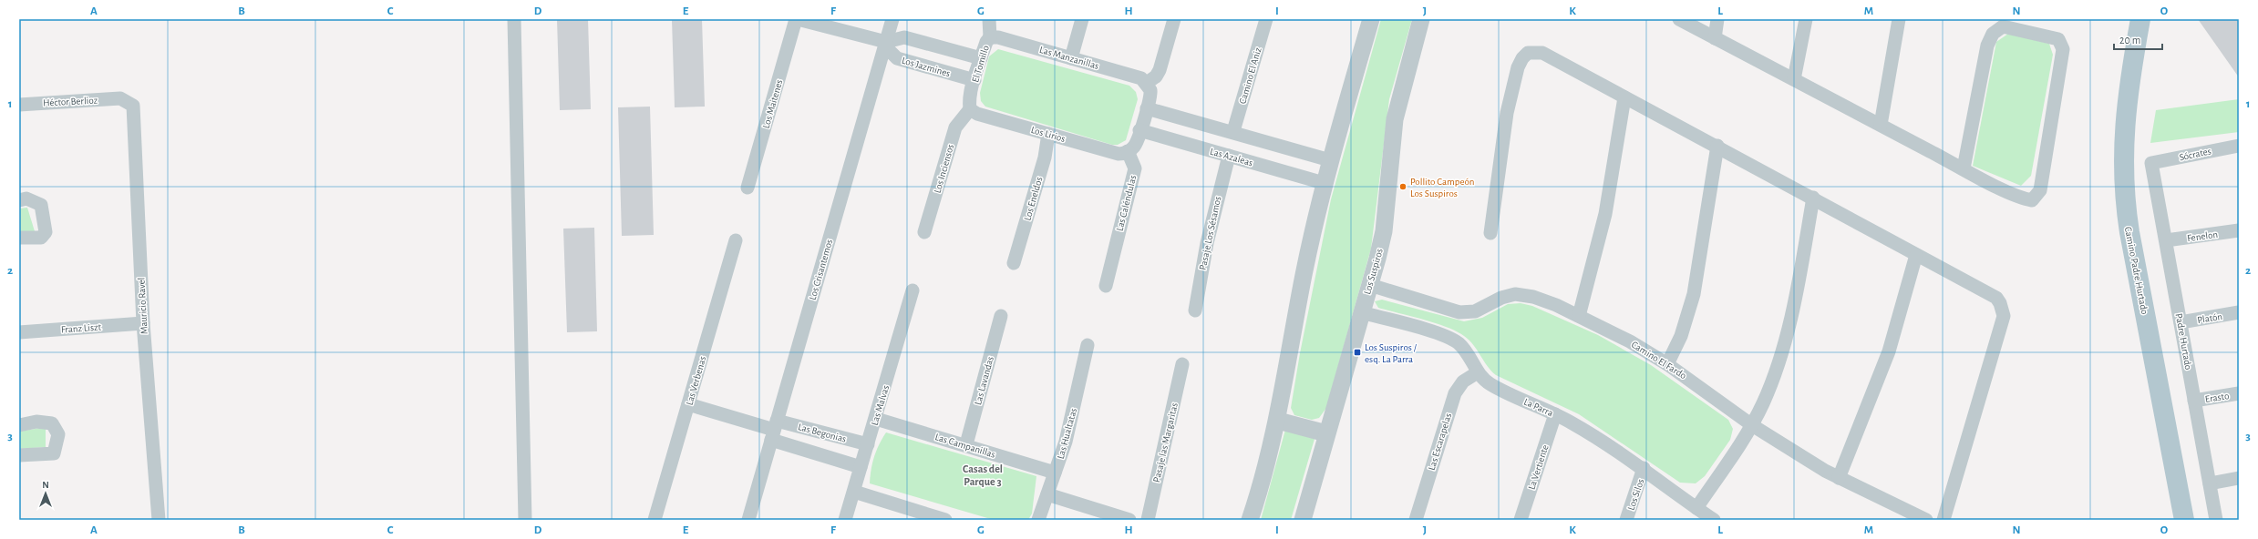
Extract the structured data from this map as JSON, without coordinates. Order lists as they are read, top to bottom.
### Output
{
  "streets": {
    "main road": ["Camino Padre Hurtado"],
    "street": [
      "Las Manzanillas",
      "El Tomillo",
      "Los Jazmines",
      "Camino El Aniz",
      "Héctor Berlioz",
      "Los Maitenes",
      "Los Lirios",
      "Sócrates",
      "Las Azaleas",
      "Los Inciensos",
      "Los Eneldos",
      "Las Caléndulas",
      "Pasaje Los Sésamos",
      "Fenelon",
      "Los Crisantemos",
      "Los Suspiros",
      "Mauricio Ravel",
      "Platón",
      "Franz Liszt",
      "Padre Hurtado",
      "Camino El Fardo",
      "Las Verbenas",
      "Las Lavandas",
      "Erasto",
      "Las Malvas",
      "La Parra",
      "Las Begonias",
      "Las Hualtatas",
      "Las Escarapelas",
      "Pasaje las Margaritas",
      "Las Campanillas",
      "La Vertiente",
      "Los Silos"
    ]
  },
  "crossings": [
    ["Las Manzanillas", "El Tomillo"],
    ["El Tomillo", "Los Jazmines"],
    ["El Tomillo", "Los Lirios"],
    ["El Tomillo", "Los Inciensos"],
    ["Los Jazmines", "Los Crisantemos"],
    ["Héctor Berlioz", "Mauricio Ravel"],
    ["Los Lirios", "Los Inciensos"],
    ["Los Lirios", "Los Eneldos"],
    ["Los Lirios", "Las Caléndulas"],
    ["Sócrates", "Padre Hurtado"],
    ["Las Azaleas", "Pasaje Los Sésamos"],
    ["Fenelon", "Padre Hurtado"],
    ["Los Crisantemos", "Las Begonias"],
    ["Los Suspiros", "Camino El Fardo"],
    ["Los Suspiros", "La Parra"],
    ["Mauricio Ravel", "Franz Liszt"],
    ["Platón", "Padre Hurtado"],
    ["Padre Hurtado", "Erasto"],
    ["Las Verbenas", "Las Begonias"],
    ["Las Lavandas", "Las Campanillas"],
    ["Las Malvas", "Las Begonias"],
    ["Las Malvas", "Las Campanillas"],
    ["La Parra", "Las Escarapelas"],
    ["La Parra", "La Vertiente"],
    ["La Parra", "Los Silos"],
    ["Las Hualtatas", "Las Campanillas"]
  ],
  "districts": ["Casas del Parque 3"],
  "places": {
    "other": ["Pollito Campeón Los Suspiros"],
    "transit": ["Los Suspiros / esq. La Parra"]
  },
  "scale_bar": "20 m",
  "north": "top",
  "grid": {
    "columns": [
      "A",
      "B",
      "C",
      "D",
      "E",
      "F",
      "G",
      "H",
      "I",
      "J",
      "K",
      "L",
      "M",
      "N",
      "O"
    ],
    "rows": ["1", "2", "3"]
  }
}
